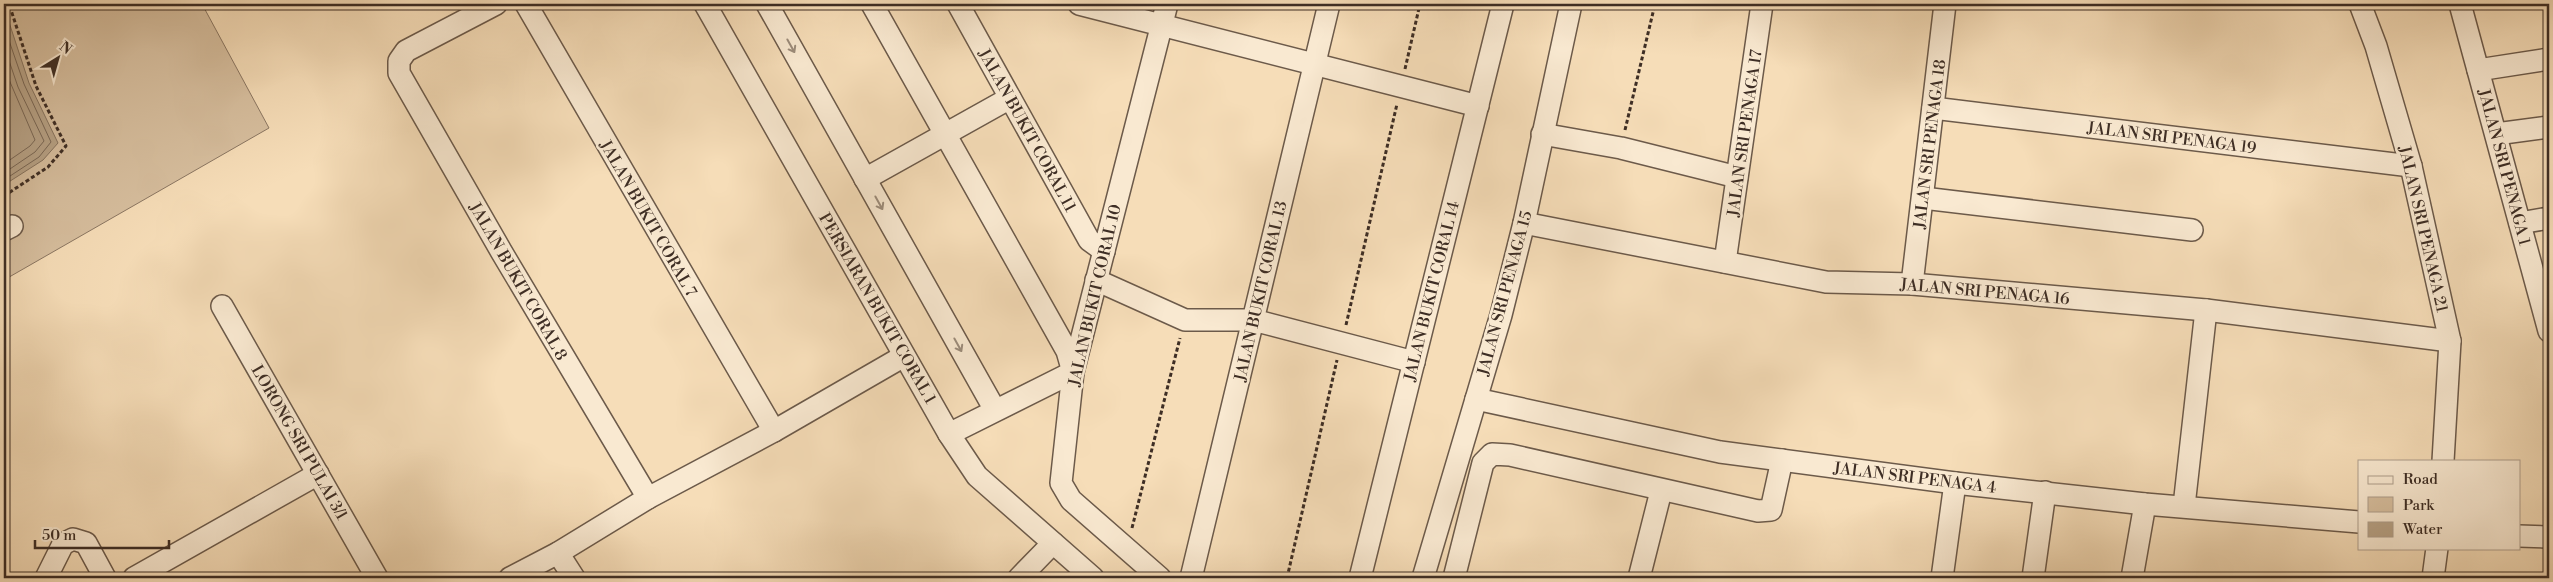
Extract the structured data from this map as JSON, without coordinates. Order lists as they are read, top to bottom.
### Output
{
  "streets": {
    "street": [
      "JALAN BUKIT CORAL 11",
      "JALAN SRI PENAGA 17",
      "JALAN SRI PENAGA 19",
      "JALAN SRI PENAGA 18",
      "JALAN SRI PENAGA 1",
      "JALAN BUKIT CORAL 7",
      "JALAN SRI PENAGA 21",
      "JALAN BUKIT CORAL 8",
      "JALAN BUKIT CORAL 13",
      "JALAN BUKIT CORAL 14",
      "JALAN SRI PENAGA 16",
      "JALAN SRI PENAGA 15",
      "JALAN BUKIT CORAL 10",
      "PERSIARAN BUKIT CORAL 1",
      "LORONG SRI PULAI 3/1",
      "JALAN SRI PENAGA 4"
    ]
  },
  "crossings": [
    ["JALAN BUKIT CORAL 11", "JALAN BUKIT CORAL 10"],
    ["JALAN SRI PENAGA 17", "JALAN SRI PENAGA 16"],
    ["JALAN SRI PENAGA 19", "JALAN SRI PENAGA 18"],
    ["JALAN SRI PENAGA 19", "JALAN SRI PENAGA 21"],
    ["JALAN SRI PENAGA 18", "JALAN SRI PENAGA 16"],
    ["JALAN SRI PENAGA 21", "JALAN SRI PENAGA 16"],
    ["JALAN SRI PENAGA 16", "JALAN SRI PENAGA 15"],
    ["JALAN SRI PENAGA 15", "JALAN SRI PENAGA 4"]
  ],
  "legend": ["Road", "Park", "Water"],
  "scale_bar": "50 m",
  "north": "top right"
}
